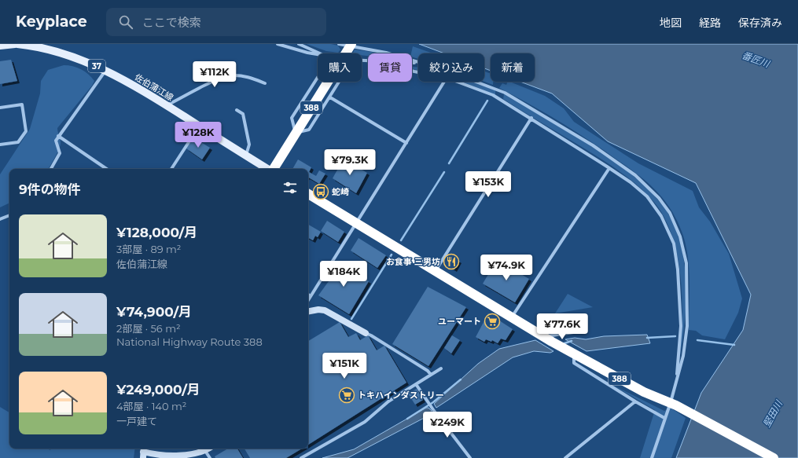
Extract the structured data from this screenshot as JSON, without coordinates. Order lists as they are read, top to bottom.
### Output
{
  "streets": {
    "highway": ["388"],
    "main road": ["37", "佐伯蒲江線"]
  },
  "water": ["番匠川", "堅田川"],
  "places": {
    "bus stop": ["蛇崎"],
    "restaurant": ["お食事 三男坊"],
    "supermarket": ["ユーマート", "トキハインダストリー"]
  },
  "page": {
    "header": "Keyplace",
    "search": "ここで検索",
    "nav": ["地図", "経路", "保存済み"],
    "chip": [
      "購入",
      "賃貸",
      "絞り込み",
      "新着"
    ],
    "price": [
      "¥112K",
      "¥128K",
      "¥79.3K",
      "¥153K",
      "¥74.9K",
      "¥184K",
      "¥77.6K",
      "¥151K",
      "¥249K"
    ],
    "heading": "9件の物件",
    "list": [
      {
        "name": "¥128,000/月",
        "note": "3部屋 · 89 m² · 佐伯蒲江線"
      },
      {
        "name": "¥74,900/月",
        "note": "2部屋 · 56 m² · National Highway Route 388"
      },
      {
        "name": "¥249,000/月",
        "note": "4部屋 · 140 m² · 一戸建て"
      }
    ]
  }
}
